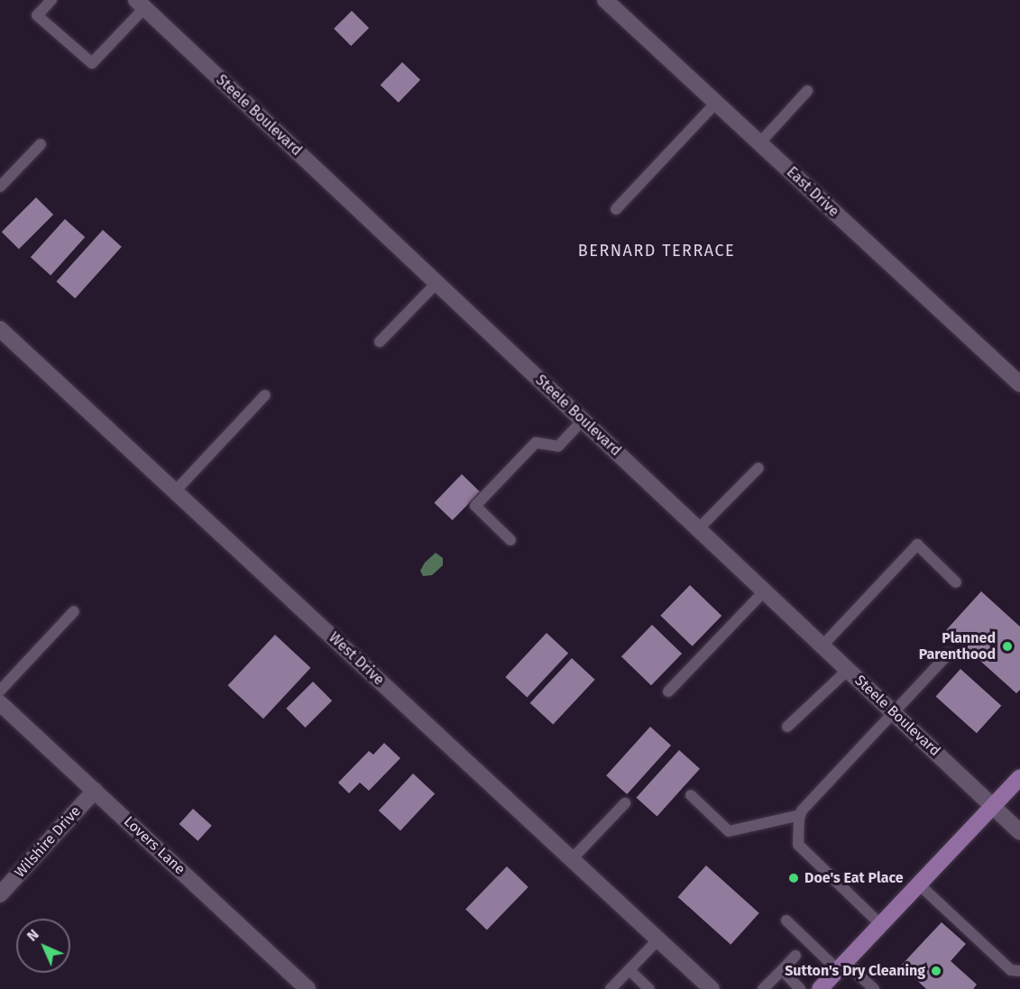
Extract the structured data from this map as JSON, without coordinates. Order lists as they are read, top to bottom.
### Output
{
  "streets": {
    "street": [
      "Steele Boulevard",
      "East Drive",
      "West Drive",
      "Wilshire Drive",
      "Lovers Lane"
    ]
  },
  "crossings": [
    ["Wilshire Drive", "Lovers Lane"]
  ],
  "districts": ["BERNARD TERRACE"],
  "places": ["Planned Parenthood", "Doe's Eat Place", "Sutton's Dry Cleaning"],
  "north": "top left"
}
